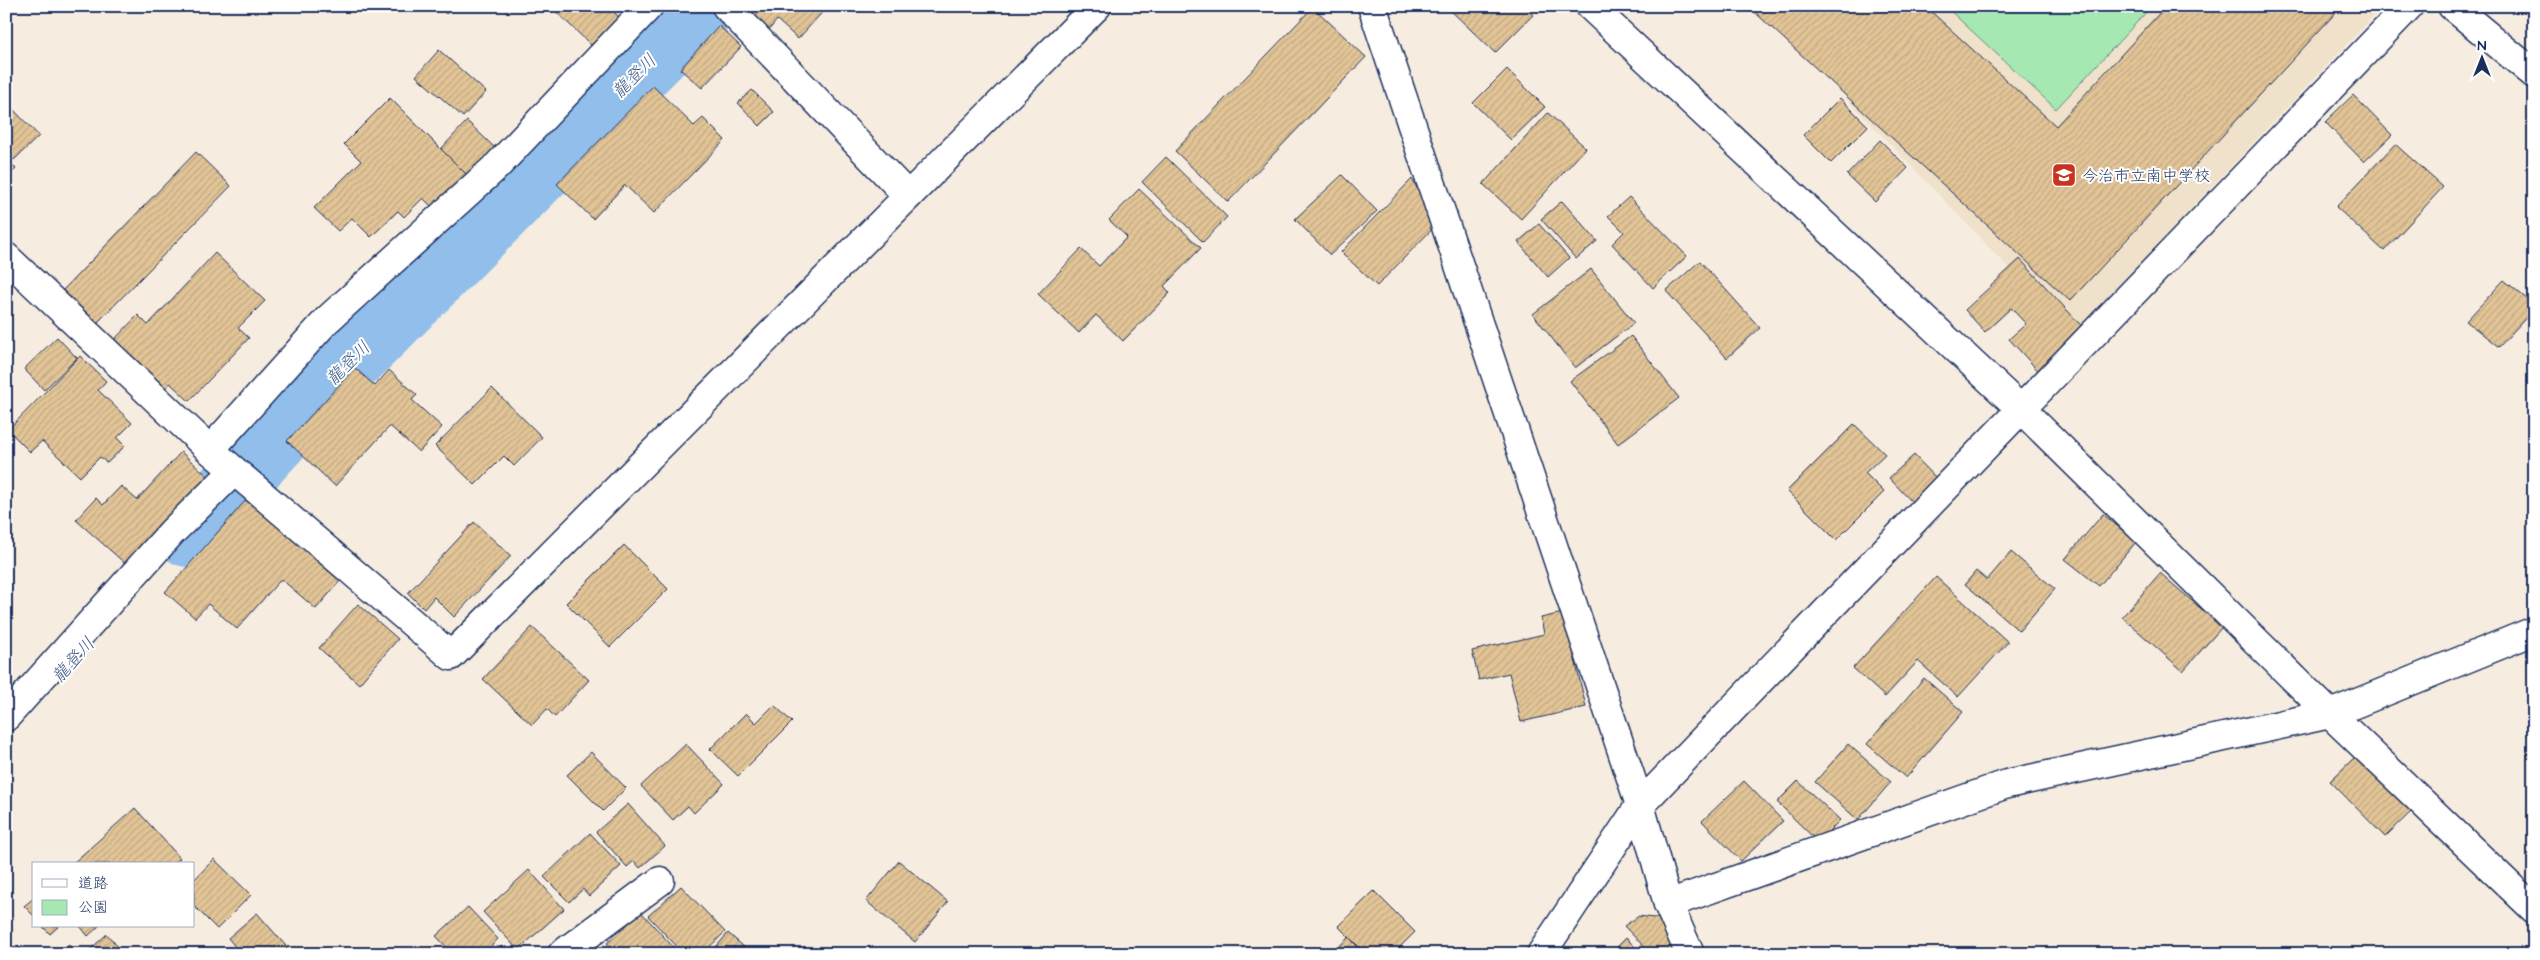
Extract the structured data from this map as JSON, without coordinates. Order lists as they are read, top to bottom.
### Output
{
  "water": ["龍登川"],
  "places": {
    "school or university": ["今治市立南中学校"]
  },
  "legend": ["道路", "公園"],
  "north": "top"
}
